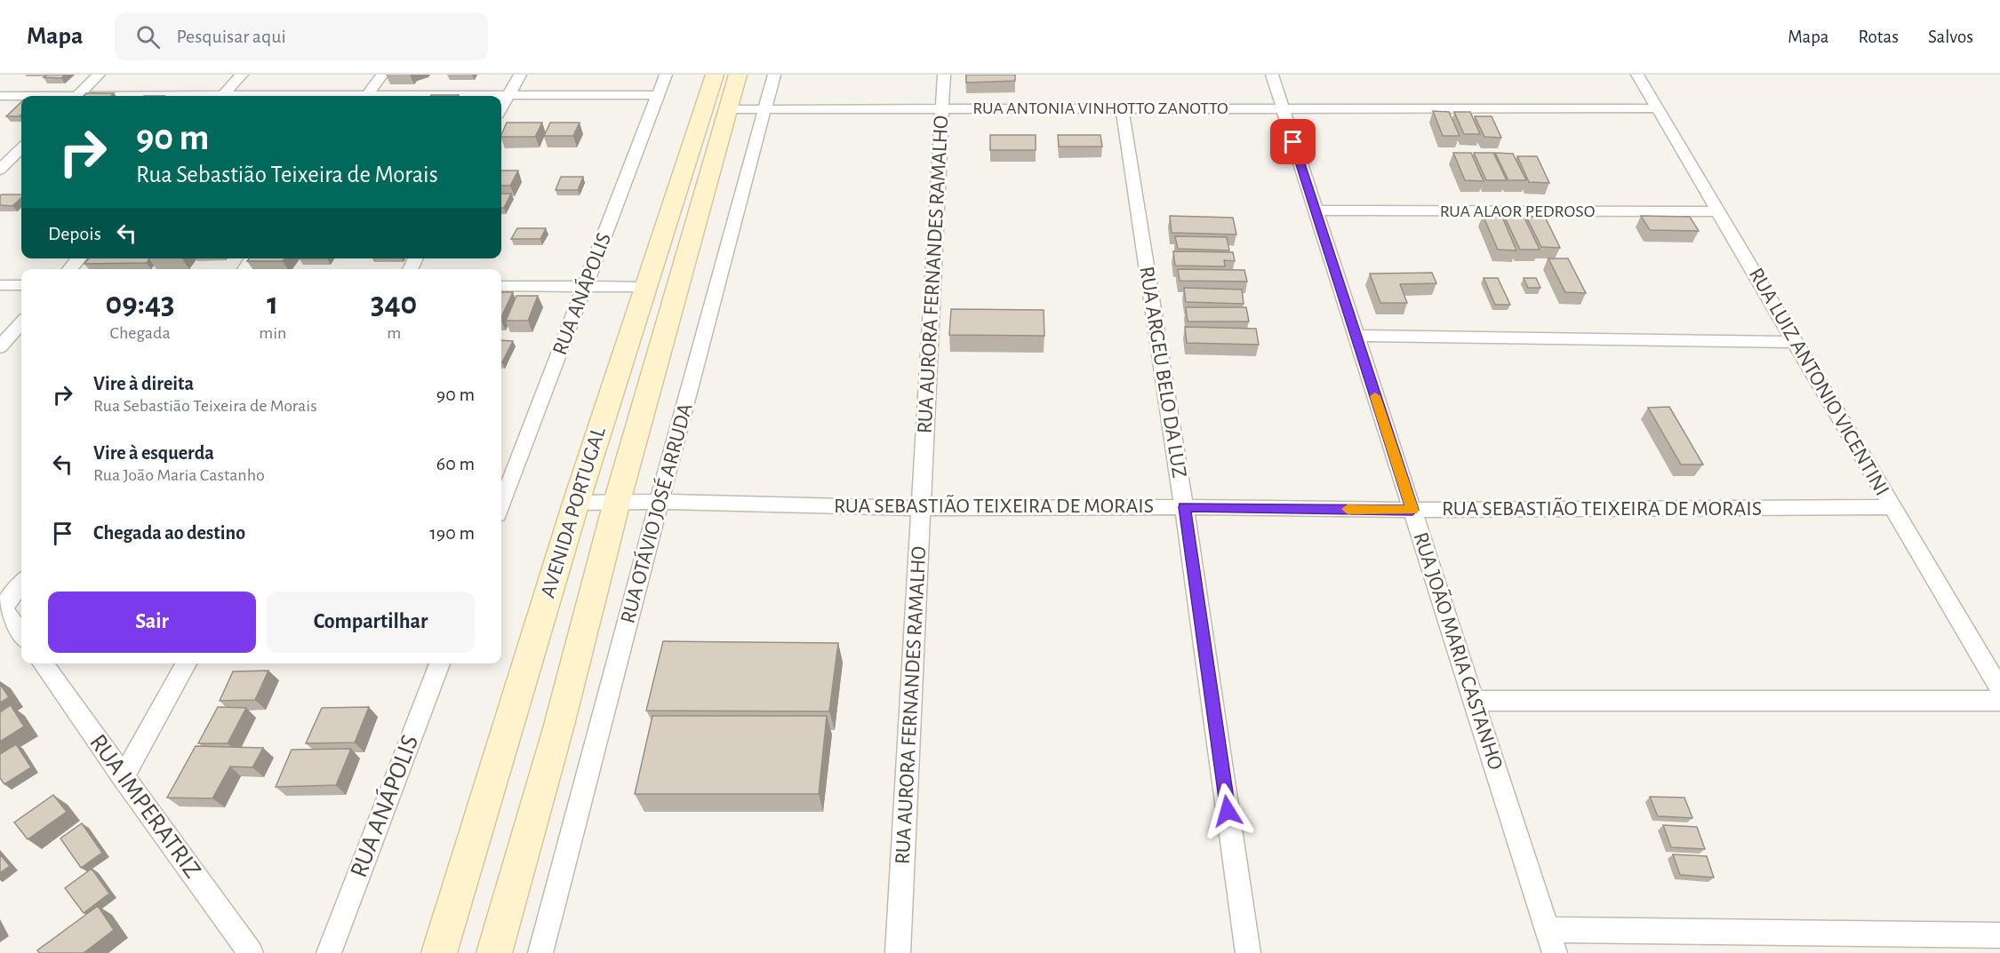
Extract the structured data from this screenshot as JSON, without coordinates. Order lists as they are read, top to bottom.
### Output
{
  "streets": {
    "main road": ["AVENIDA PORTUGAL"],
    "street": [
      "RUA ANTONIA VINHOTTO ZANOTTO",
      "RUA ALAOR PEDROSO",
      "RUA AURORA FERNANDES RAMALHO",
      "RUA ANÁPOLIS",
      "RUA ARGEU BELO DA LUZ",
      "RUA LUIZ ANTONIO VICENTINI",
      "RUA SEBASTIÃO TEIXEIRA DE MORAIS",
      "RUA OTÁVIO JOSÉ ARRUDA",
      "RUA JOÃO MARIA CASTANHO",
      "RUA IMPERATRIZ"
    ]
  },
  "crossings": [
    ["RUA ANTONIA VINHOTTO ZANOTTO", "RUA AURORA FERNANDES RAMALHO"],
    ["RUA ANTONIA VINHOTTO ZANOTTO", "RUA ARGEU BELO DA LUZ"],
    ["RUA ANTONIA VINHOTTO ZANOTTO", "RUA LUIZ ANTONIO VICENTINI"],
    ["RUA ANTONIA VINHOTTO ZANOTTO", "AVENIDA PORTUGAL"],
    ["RUA ANTONIA VINHOTTO ZANOTTO", "RUA OTÁVIO JOSÉ ARRUDA"],
    ["RUA ANTONIA VINHOTTO ZANOTTO", "RUA JOÃO MARIA CASTANHO"],
    ["RUA ALAOR PEDROSO", "RUA LUIZ ANTONIO VICENTINI"],
    ["RUA ALAOR PEDROSO", "RUA JOÃO MARIA CASTANHO"],
    ["RUA AURORA FERNANDES RAMALHO", "RUA SEBASTIÃO TEIXEIRA DE MORAIS"],
    ["RUA ARGEU BELO DA LUZ", "RUA SEBASTIÃO TEIXEIRA DE MORAIS"],
    ["RUA LUIZ ANTONIO VICENTINI", "RUA SEBASTIÃO TEIXEIRA DE MORAIS"],
    ["RUA SEBASTIÃO TEIXEIRA DE MORAIS", "AVENIDA PORTUGAL"],
    ["RUA SEBASTIÃO TEIXEIRA DE MORAIS", "RUA OTÁVIO JOSÉ ARRUDA"],
    ["RUA SEBASTIÃO TEIXEIRA DE MORAIS", "RUA JOÃO MARIA CASTANHO"]
  ],
  "page": {
    "header": "Mapa",
    "search": "Pesquisar aqui",
    "nav": ["Mapa", "Rotas", "Salvos"],
    "turn": ["90 m", "Rua Sebastião Teixeira de Morais"],
    "then": "Depois",
    "eta": [
      "09:43",
      "Chegada",
      "1",
      "min",
      "340",
      "m"
    ],
    "list": [
      {
        "name": "Vire à direita",
        "note": "Rua Sebastião Teixeira de Morais",
        "value": "90 m"
      },
      {
        "name": "Vire à esquerda",
        "note": "Rua João Maria Castanho",
        "value": "60 m"
      },
      {
        "name": "Chegada ao destino",
        "value": "190 m"
      }
    ],
    "buttons": ["Sair", "Compartilhar"]
  }
}
